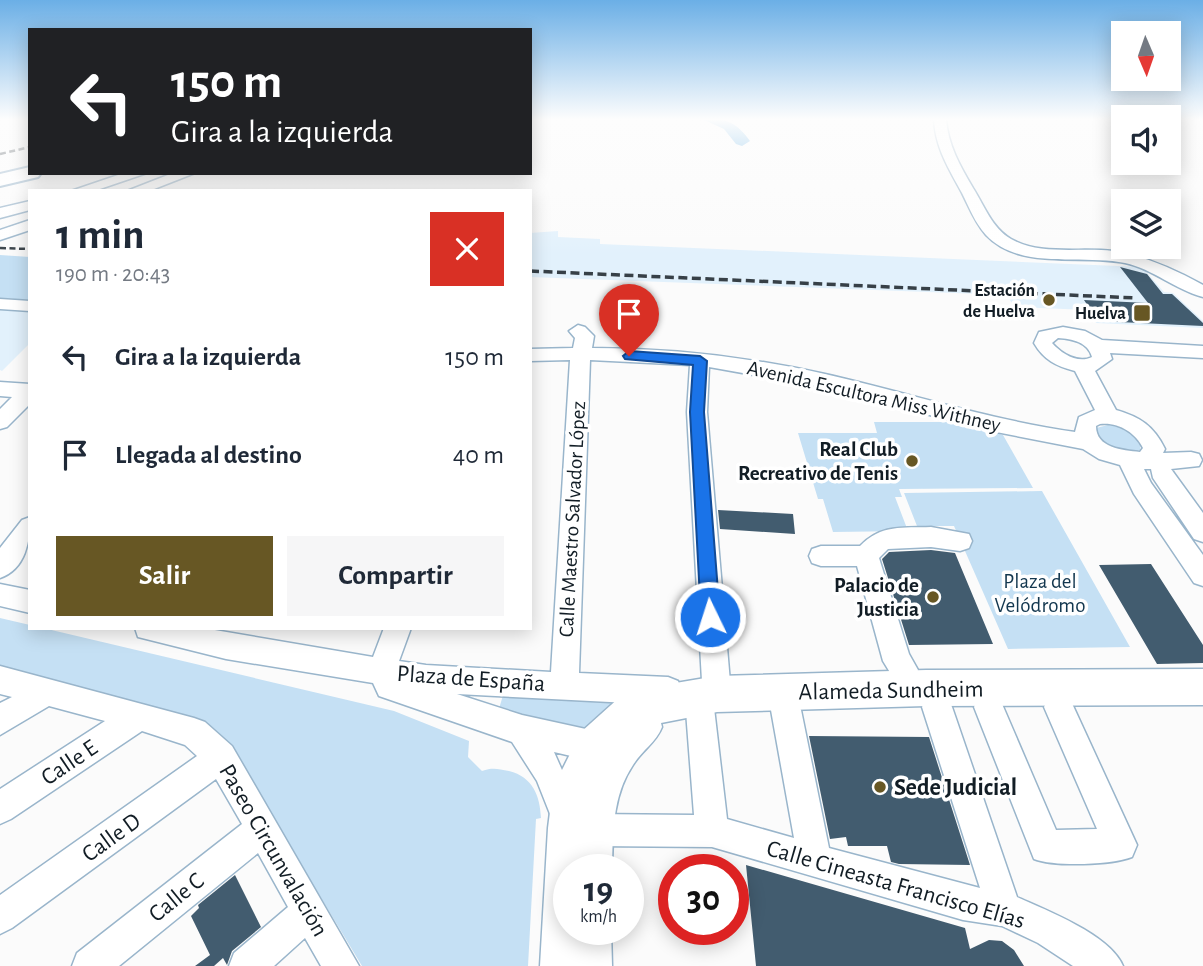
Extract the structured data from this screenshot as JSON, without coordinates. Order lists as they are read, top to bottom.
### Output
{
  "streets": {
    "main road": ["Alameda Sundheim"],
    "street": [
      "Avenida Escultora Miss Withney",
      "Calle Maestro Salvador López",
      "Plaza de España",
      "Calle E",
      "Calle D",
      "Paseo Circunvalación",
      "Calle Cineasta Francisco Elías",
      "Calle C"
    ]
  },
  "crossings": [
    ["Avenida Escultora Miss Withney", "Calle Maestro Salvador López"],
    ["Calle Maestro Salvador López", "Plaza de España"],
    ["Plaza de España", "Alameda Sundheim"],
    ["Calle E", "Paseo Circunvalación"],
    ["Calle D", "Paseo Circunvalación"],
    ["Paseo Circunvalación", "Calle C"]
  ],
  "parks": ["Plaza del Velódromo"],
  "places": {
    "other": [
      "Estación de Huelva",
      "Real Club Recreativo de Tenis",
      "Palacio de Justicia",
      "Sede Judicial"
    ],
    "transit": ["Huelva"]
  },
  "north": "bottom",
  "page": {
    "turn": ["150 m", "Gira a la izquierda"],
    "heading": ["1 min", "190 m · 20:43"],
    "list": [
      {
        "name": "Gira a la izquierda",
        "value": "150 m"
      },
      {
        "name": "Llegada al destino",
        "value": "40 m"
      }
    ],
    "buttons": ["Salir", "Compartir"],
    "speed": "19 km/h",
    "limit": "30"
  }
}
